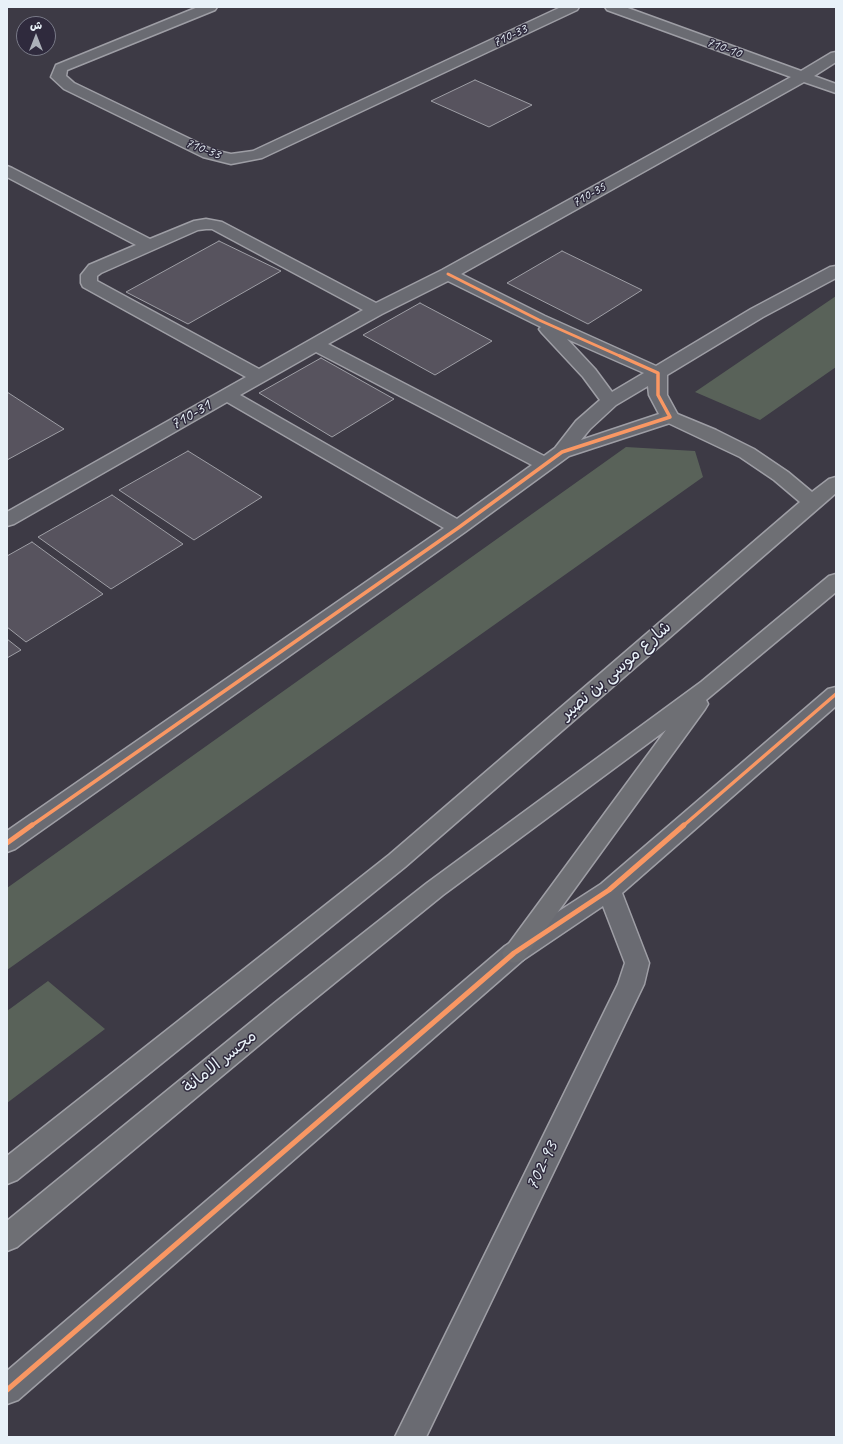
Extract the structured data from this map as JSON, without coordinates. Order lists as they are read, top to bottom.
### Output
{
  "streets": {
    "main road": ["شارع موسى بن نصير", "مجسر الامانة"],
    "street": [
      "710-33",
      "710-10",
      "710-35",
      "710-31",
      "702-93"
    ]
  },
  "crossings": [
    ["710-10", "710-35"],
    ["710-35", "710-31"]
  ],
  "north": "top"
}
